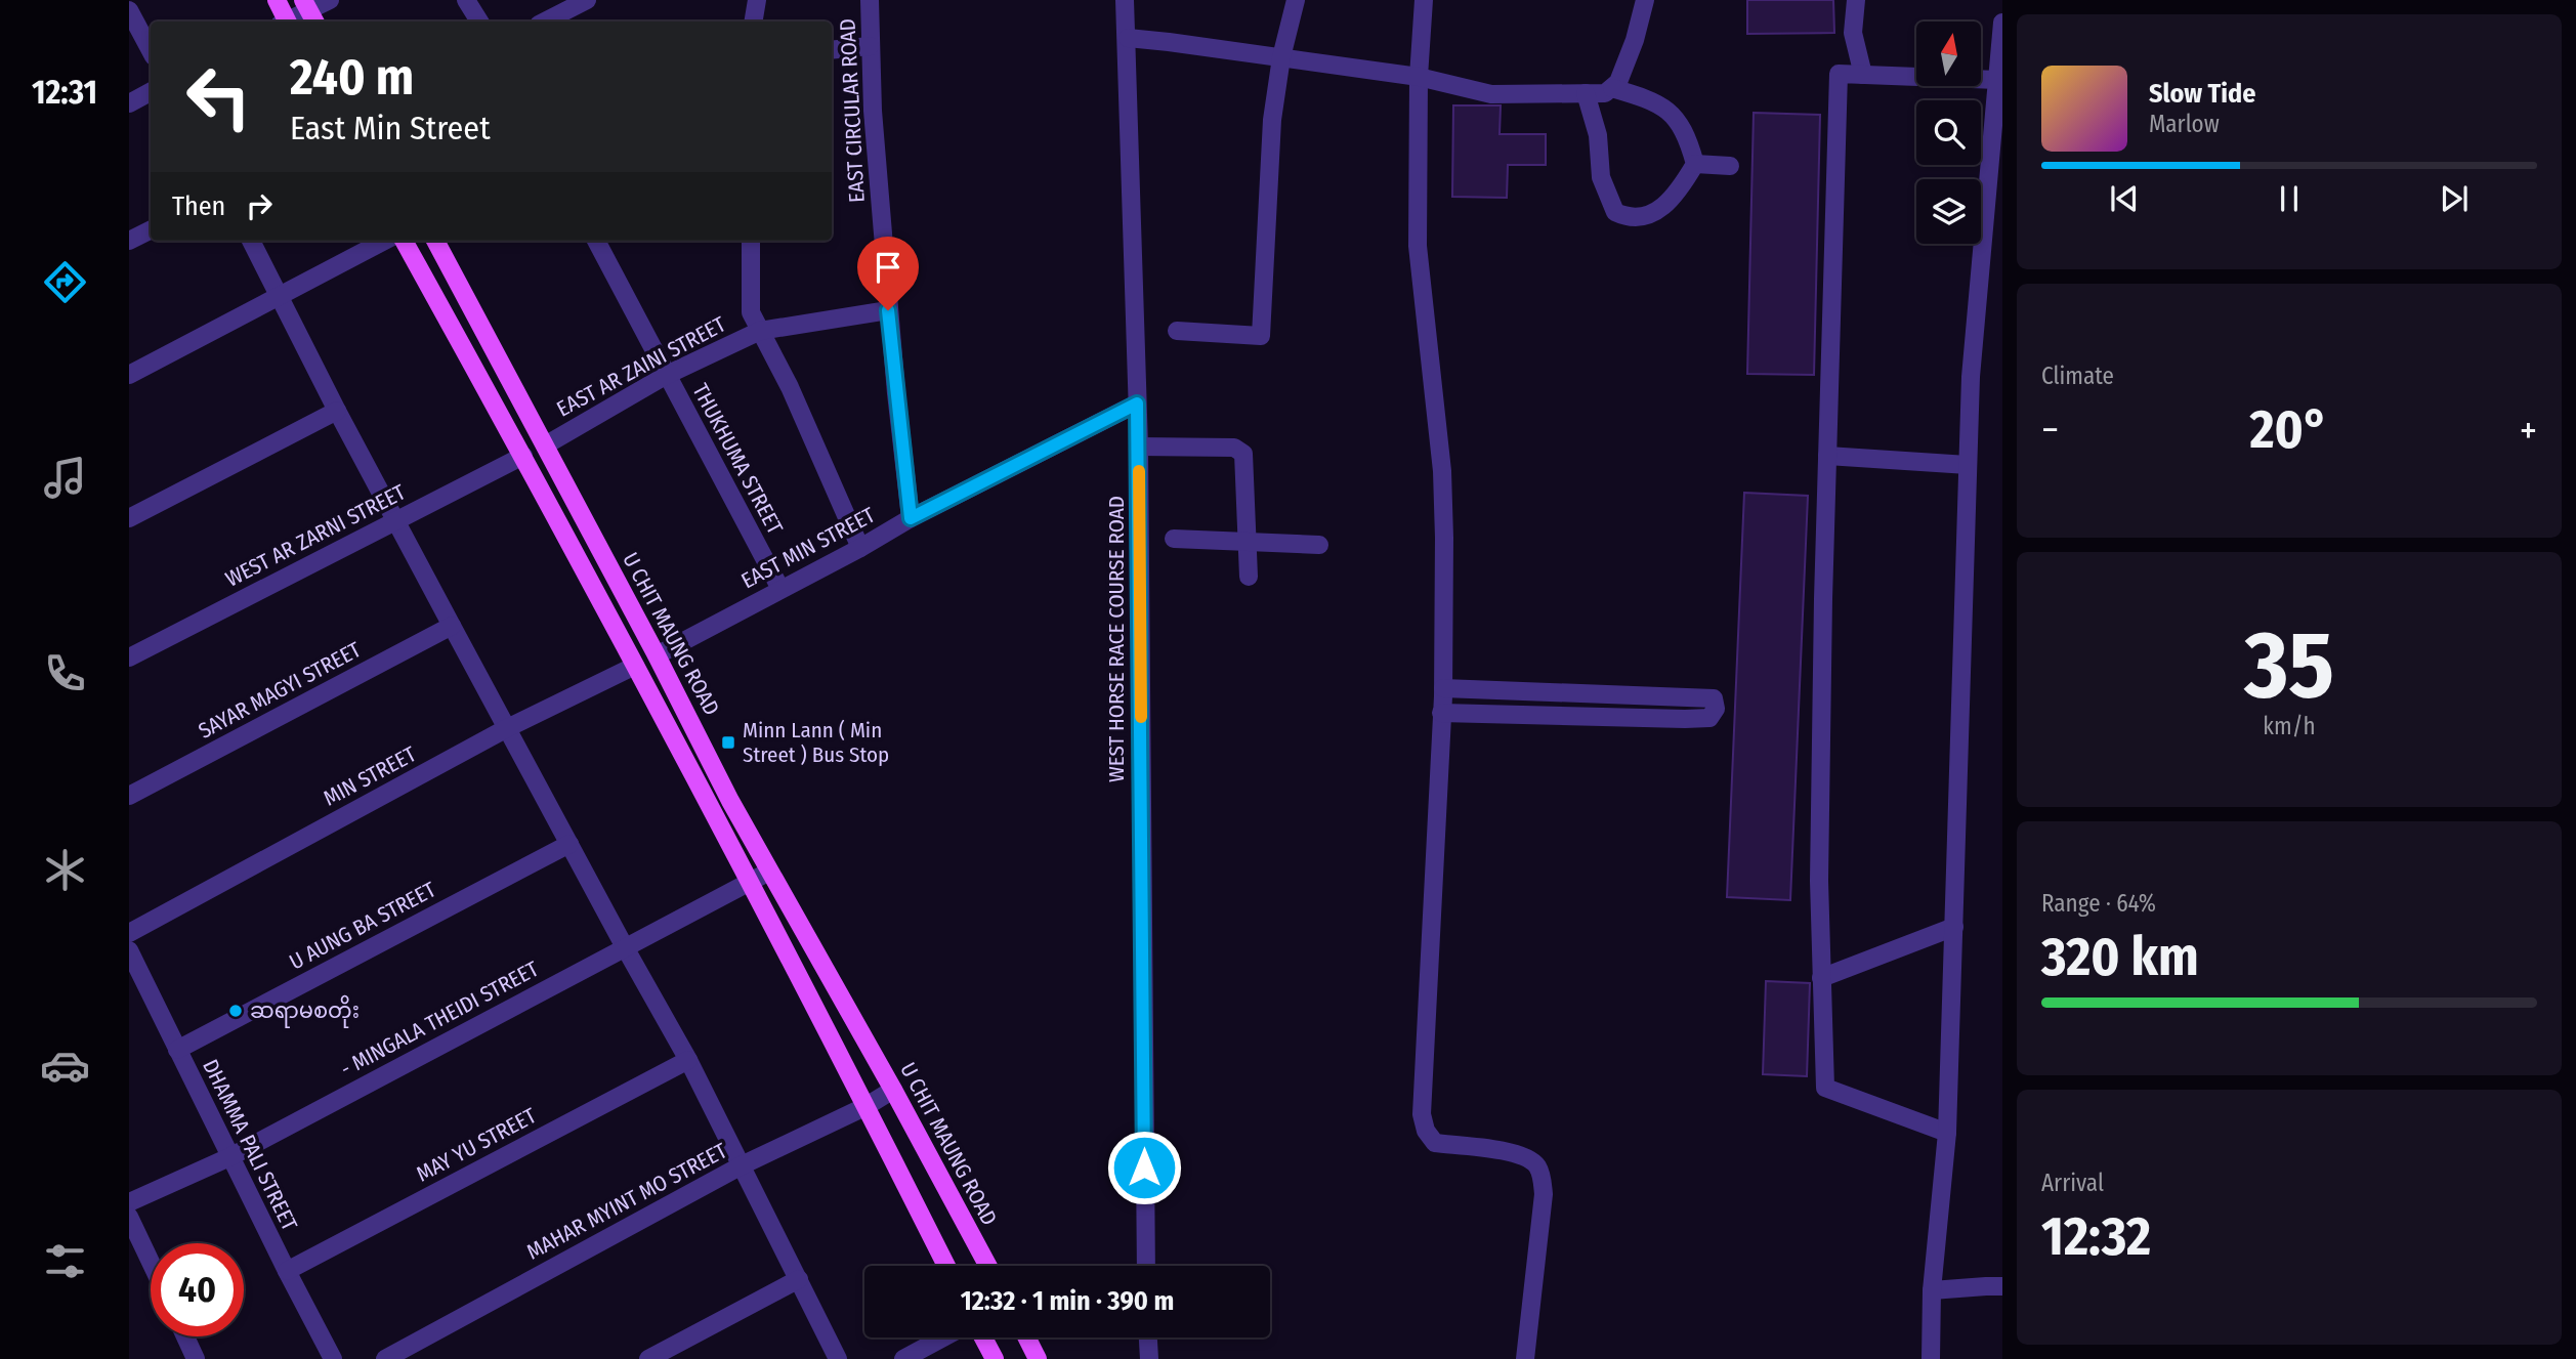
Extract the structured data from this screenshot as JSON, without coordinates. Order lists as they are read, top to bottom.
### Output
{
  "streets": {
    "main road": ["U CHIT MAUNG ROAD"],
    "street": [
      "EAST CIRCULAR ROAD",
      "EAST AR ZAINI STREET",
      "THUKHUMA STREET",
      "WEST AR ZARNI STREET",
      "EAST MIN STREET",
      "WEST HORSE RACE COURSE ROAD",
      "SAYAR MAGYI STREET",
      "MIN STREET",
      "U AUNG BA STREET",
      "- MINGALA THEIDI STREET",
      "DHAMMA PALI STREET",
      "MAY YU STREET",
      "MAHAR MYINT MO STREET"
    ]
  },
  "crossings": [
    ["EAST CIRCULAR ROAD", "EAST AR ZAINI STREET"],
    ["EAST CIRCULAR ROAD", "EAST MIN STREET"],
    ["EAST AR ZAINI STREET", "THUKHUMA STREET"],
    ["EAST AR ZAINI STREET", "U CHIT MAUNG ROAD"],
    ["THUKHUMA STREET", "EAST MIN STREET"],
    ["EAST MIN STREET", "U CHIT MAUNG ROAD"],
    ["EAST MIN STREET", "WEST HORSE RACE COURSE ROAD"],
    ["U CHIT MAUNG ROAD", "- MINGALA THEIDI STREET"],
    ["U CHIT MAUNG ROAD", "MAHAR MYINT MO STREET"],
    ["U AUNG BA STREET", "DHAMMA PALI STREET"],
    ["- MINGALA THEIDI STREET", "DHAMMA PALI STREET"],
    ["DHAMMA PALI STREET", "MAY YU STREET"]
  ],
  "places": {
    "transit": ["Minn Lann ( Min Street ) Bus Stop"],
    "other": ["ဆရာမစတိုး"]
  },
  "north": "top",
  "page": {
    "tabs": "12:31",
    "turn": ["240 m", "East Min Street"],
    "song": ["Slow Tide", "Marlow"],
    "then": "Then",
    "tile": [
      "Climate",
      ["35", "km/h"],
      ["Range · 64%", "320 km"],
      ["Arrival", "12:32"]
    ],
    "heat": ["−", "20°", "+"],
    "limit": "40",
    "trip": "12:32 · 1 min · 390 m"
  }
}
